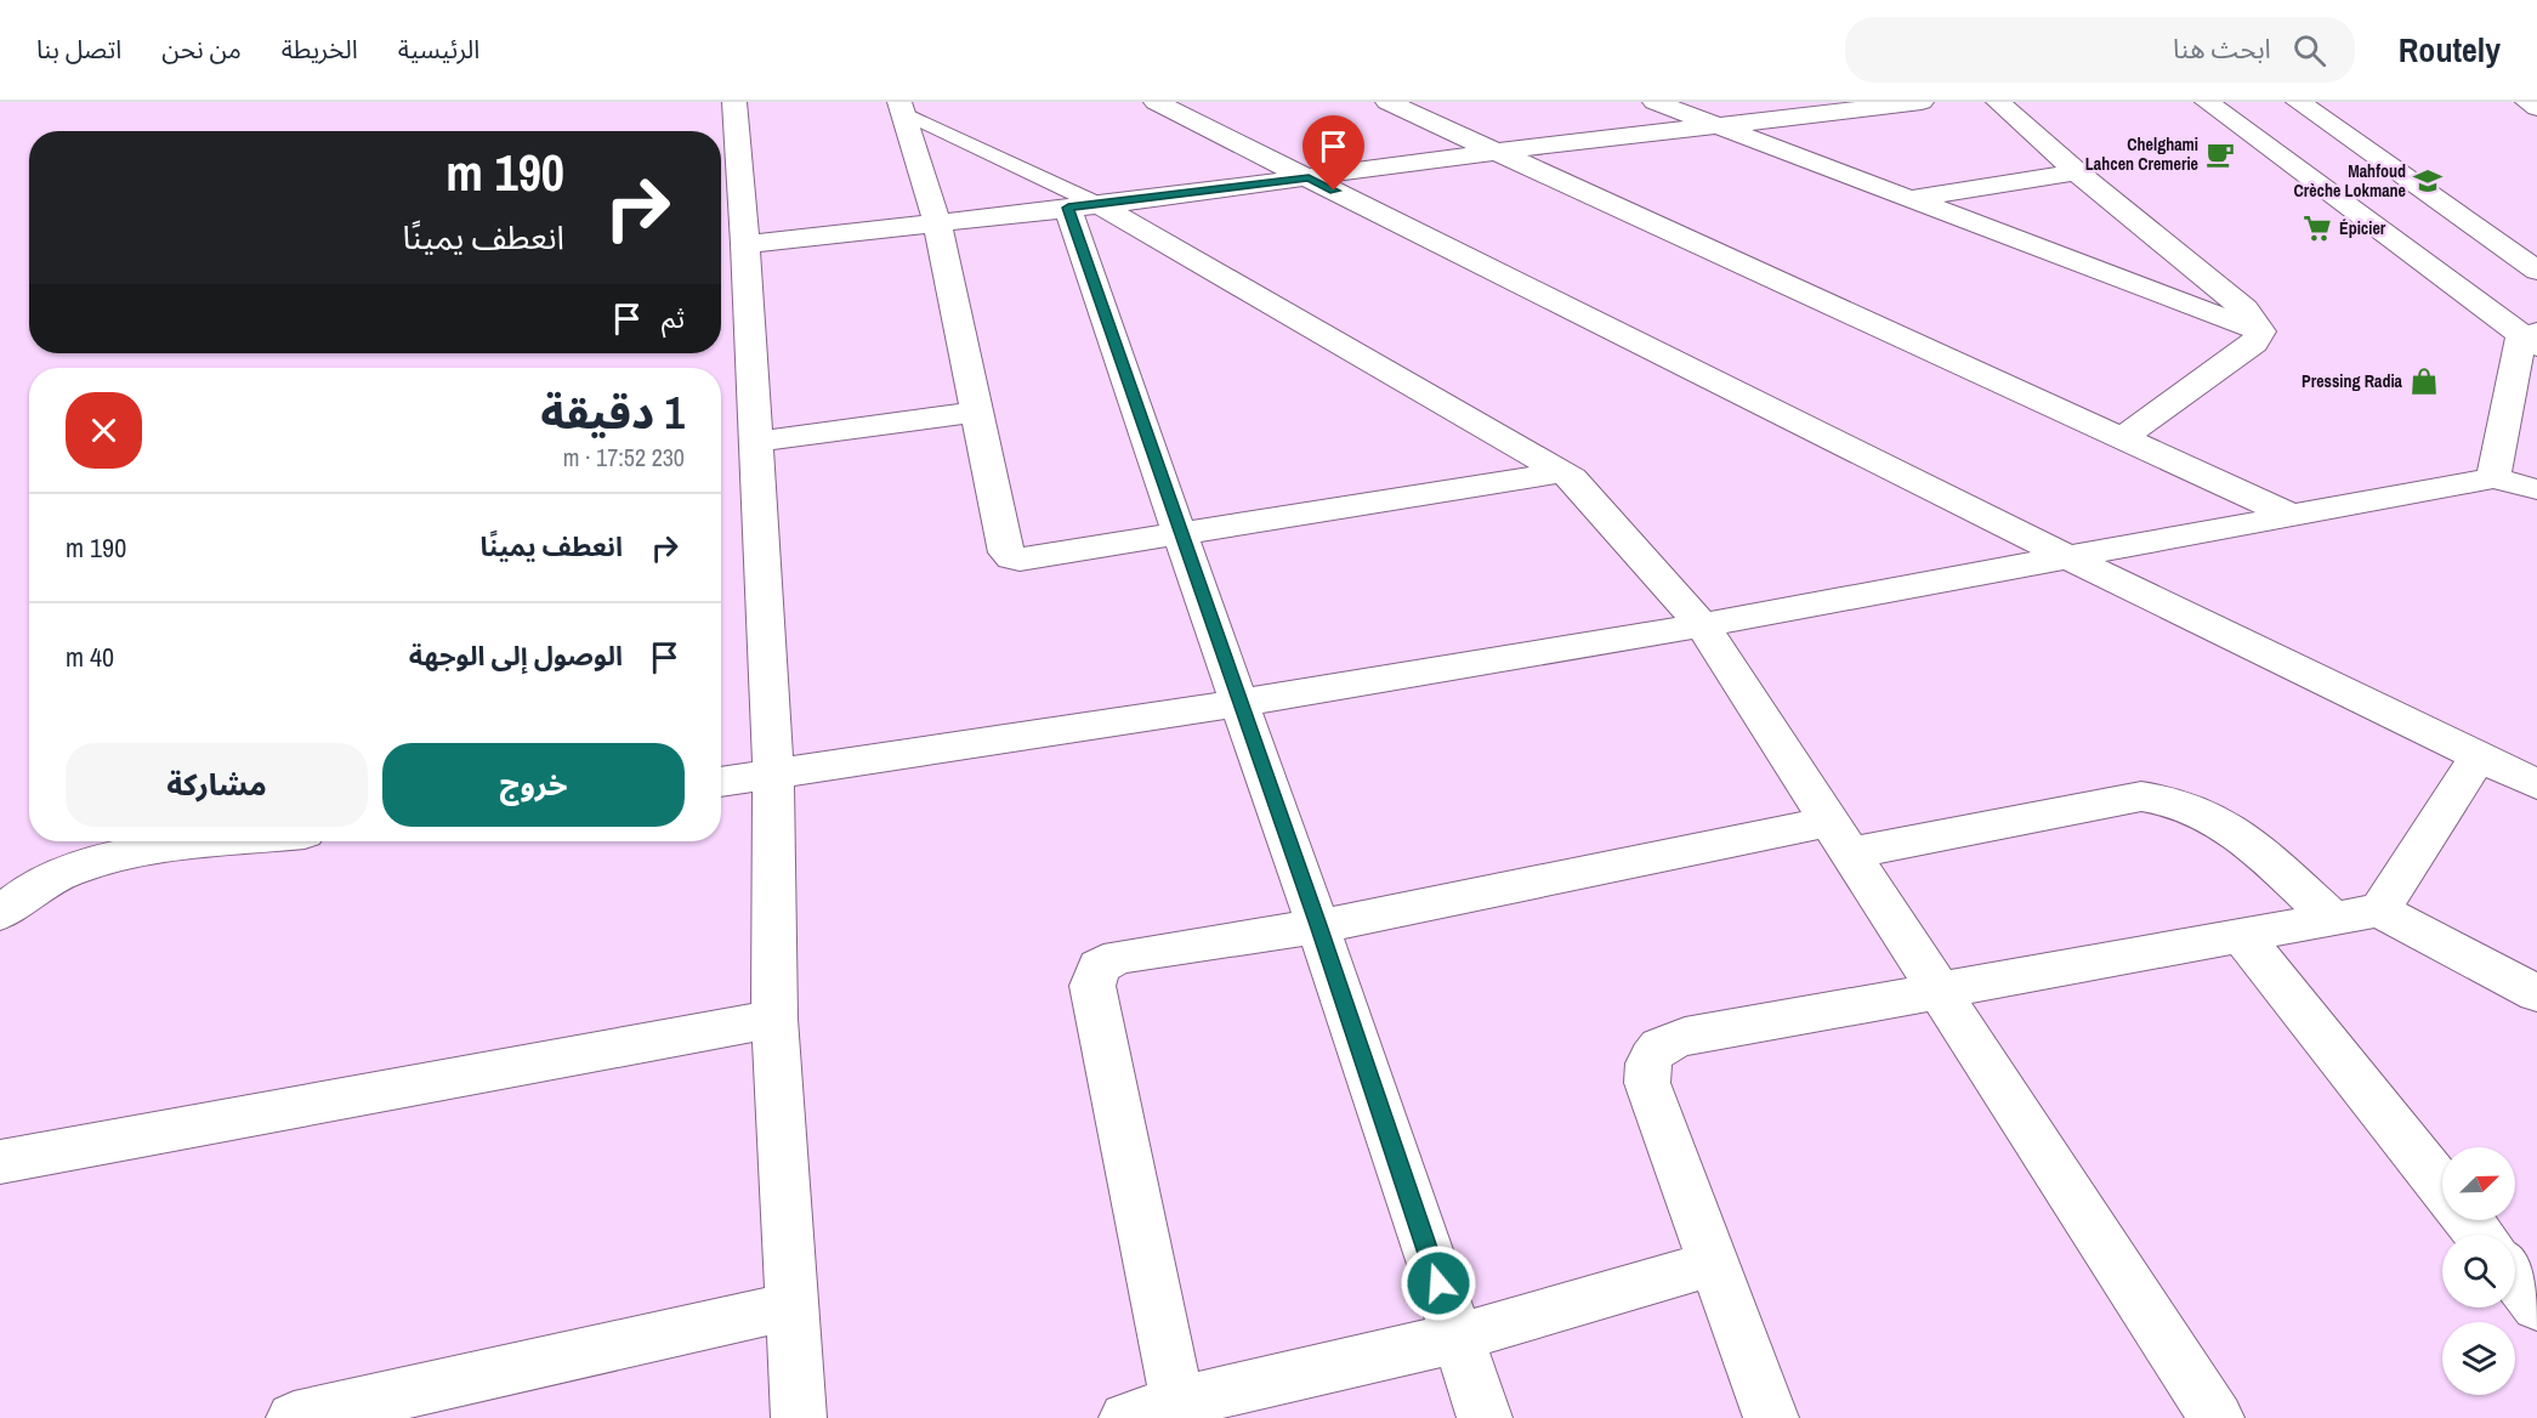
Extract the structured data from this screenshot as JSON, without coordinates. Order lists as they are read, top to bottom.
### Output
{
  "places": {
    "cafe": ["Chelghami Lahcen Cremerie"],
    "school or university": ["Mahfoud Crèche Lokmane"],
    "supermarket": ["Épicier"],
    "shop": ["Pressing Radia"]
  },
  "north": "top right",
  "page": {
    "header": "Routely",
    "search": "ابحث هنا",
    "nav": [
      "الرئيسية",
      "الخريطة",
      "من نحن",
      "اتصل بنا"
    ],
    "turn": ["190 m", "انعطف يمينًا"],
    "then": "ثم",
    "heading": ["1 دقيقة", "230 m · 17:52"],
    "list": [
      {
        "name": "انعطف يمينًا",
        "value": "190 m"
      },
      {
        "name": "الوصول إلى الوجهة",
        "value": "40 m"
      }
    ],
    "buttons": ["خروج", "مشاركة"]
  }
}
